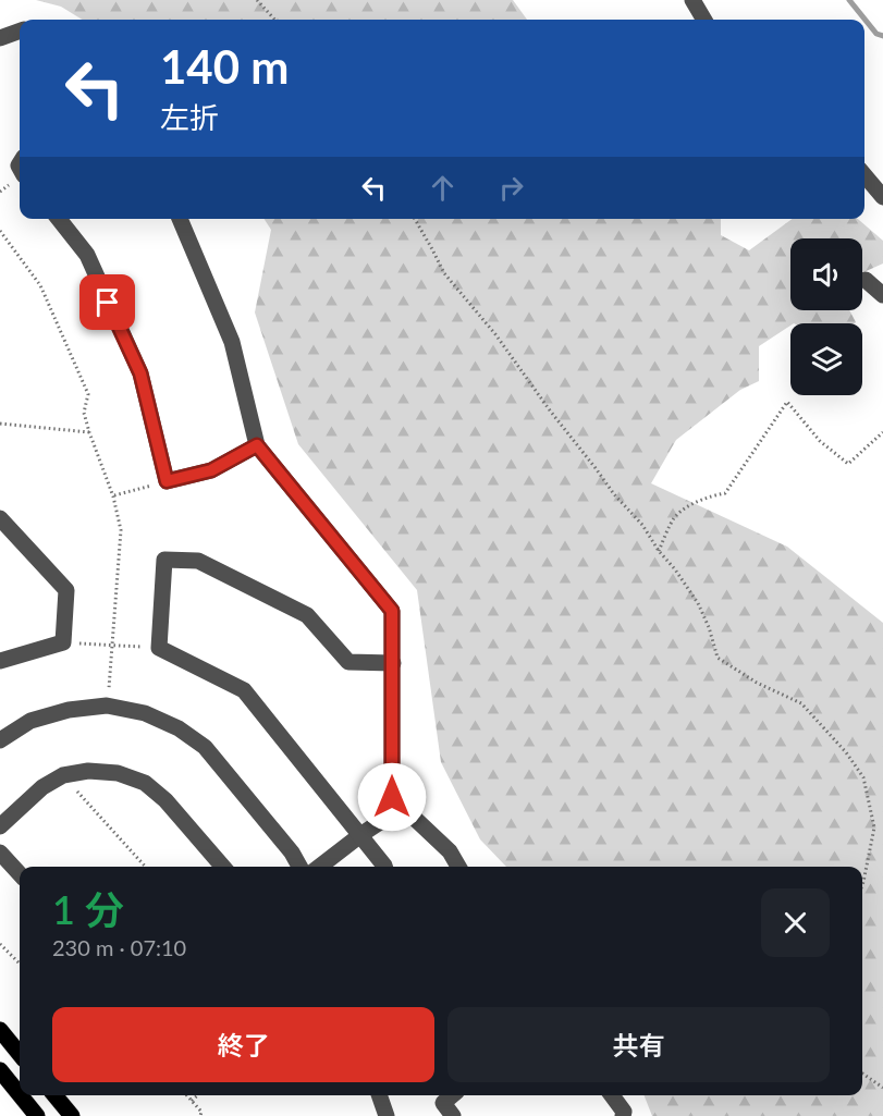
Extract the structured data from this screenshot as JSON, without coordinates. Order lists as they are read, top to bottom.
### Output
{
  "page": {
    "turn": ["140 m", "左折"],
    "heading": ["1 分", "230 m · 07:10"],
    "buttons": ["終了", "共有"]
  }
}
